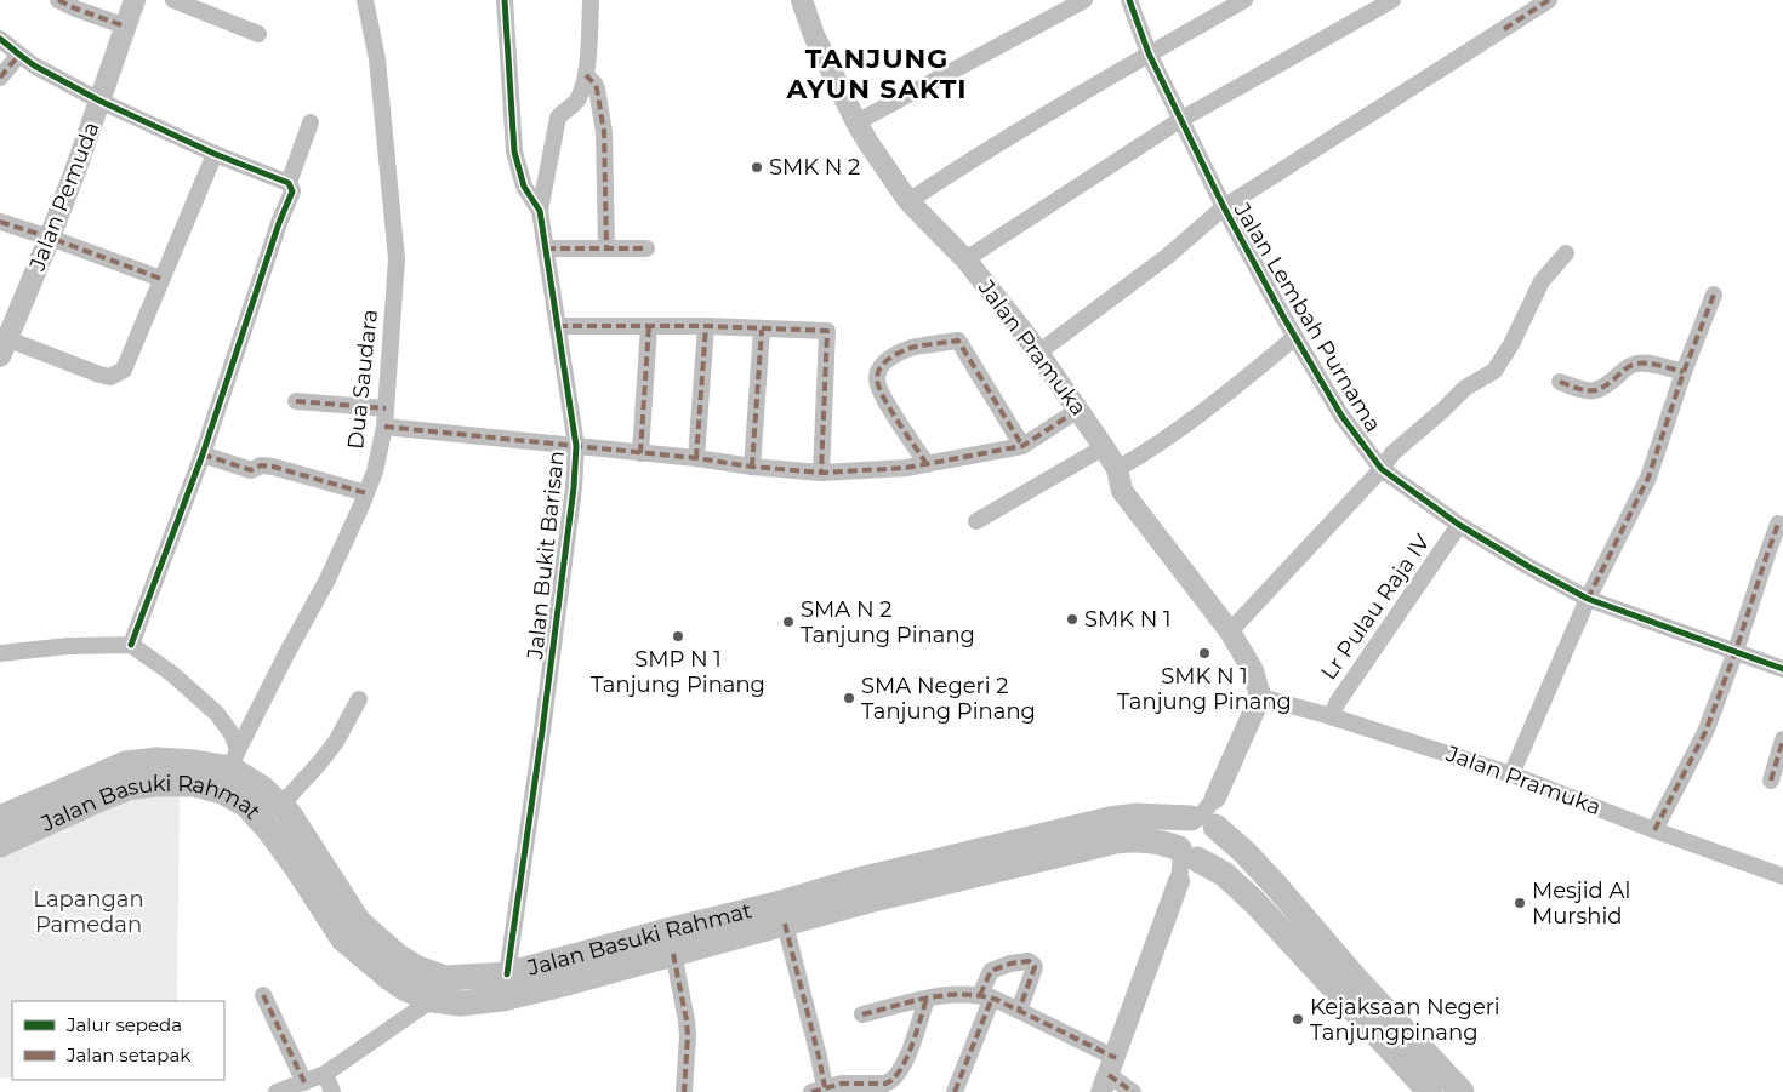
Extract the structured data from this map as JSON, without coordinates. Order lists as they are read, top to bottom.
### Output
{
  "streets": {
    "highway": ["Jalan Basuki Rahmat"],
    "main road": ["Jalan Pemuda", "Jalan Pramuka"],
    "street": [
      "Jalan Lembah Purnama",
      "Dua Saudara",
      "Jalan Bukit Barisan",
      "Lr Pulau Raja IV"
    ]
  },
  "crossings": [
    ["Jalan Lembah Purnama", "Lr Pulau Raja IV"],
    ["Jalan Pramuka", "Lr Pulau Raja IV"],
    ["Dua Saudara", "Jalan Basuki Rahmat"],
    ["Jalan Bukit Barisan", "Jalan Basuki Rahmat"]
  ],
  "districts": ["TANJUNG AYUN SAKTI"],
  "parks": ["Lapangan Pamedan"],
  "places": [
    "SMK N 2",
    "SMK N 1",
    "SMA N 2 Tanjung Pinang",
    "SMP N 1 Tanjung Pinang",
    "SMK N 1 Tanjung Pinang",
    "SMA Negeri 2 Tanjung Pinang",
    "Mesjid Al Murshid",
    "Kejaksaan Negeri Tanjungpinang"
  ],
  "legend": ["Jalur sepeda", "Jalan setapak"]
}
